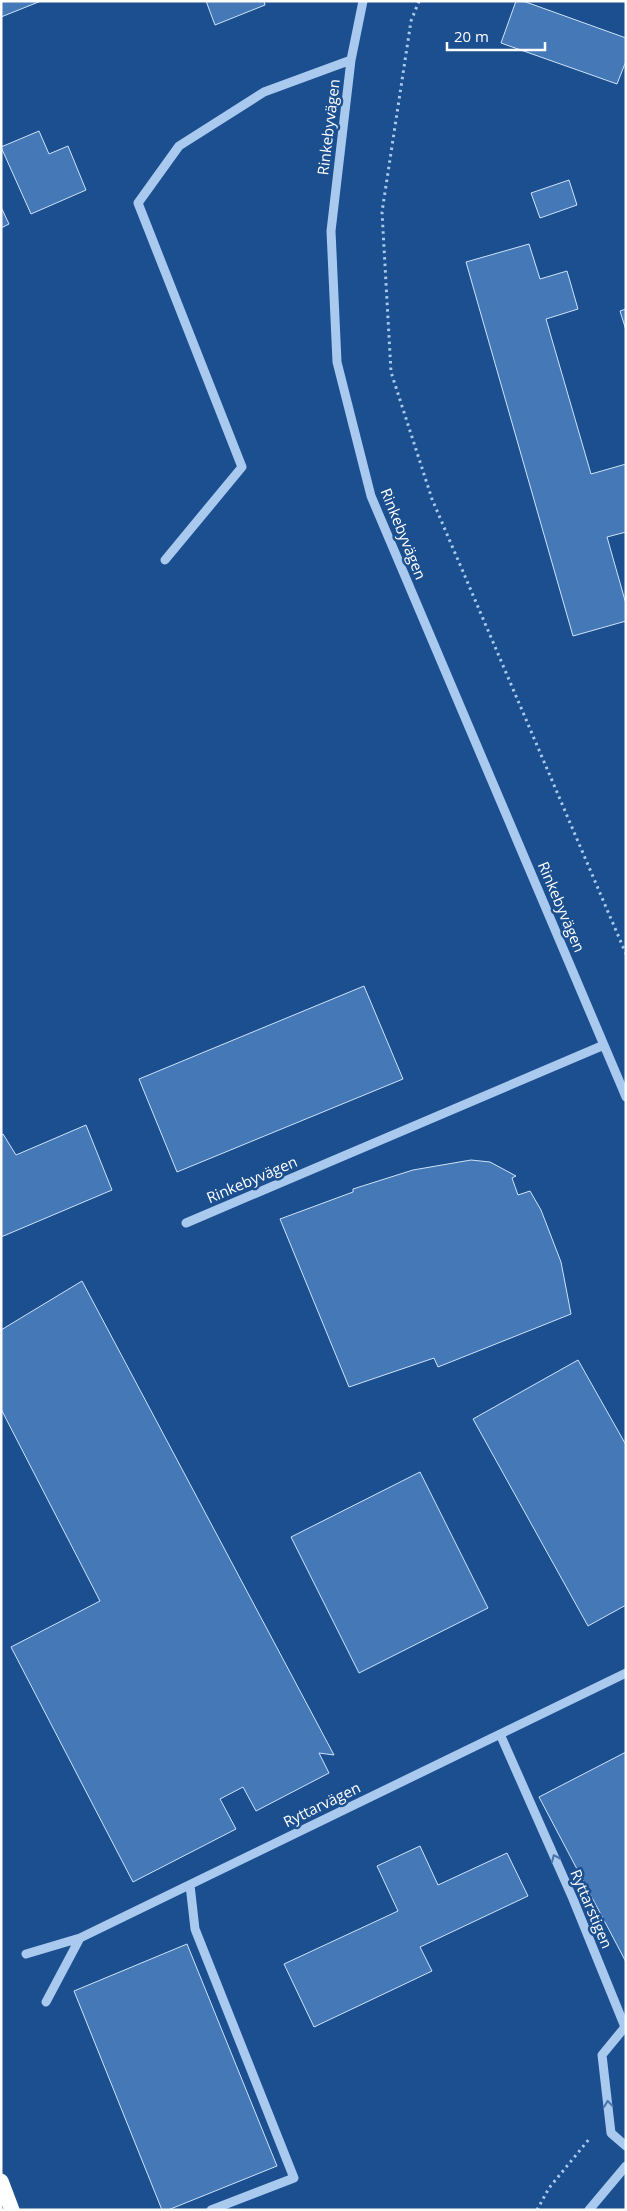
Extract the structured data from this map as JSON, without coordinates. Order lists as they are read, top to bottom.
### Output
{
  "streets": {
    "street": ["Rinkebyvägen", "Ryttarvägen", "Ryttarstigen"]
  },
  "crossings": [
    ["Ryttarvägen", "Ryttarstigen"]
  ],
  "one_way": ["Ryttarstigen"],
  "scale_bar": "20 m"
}
